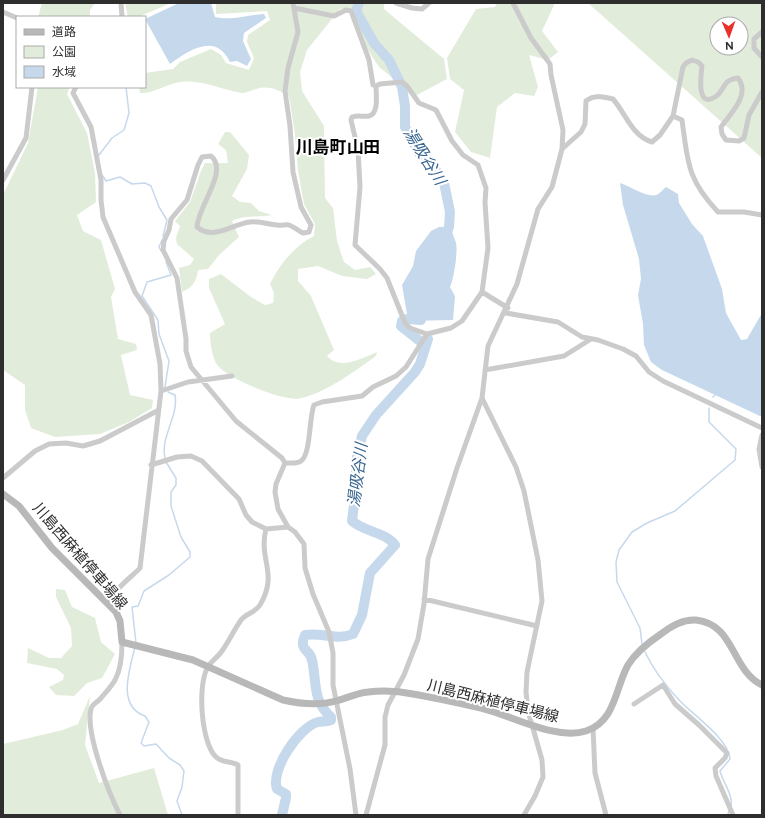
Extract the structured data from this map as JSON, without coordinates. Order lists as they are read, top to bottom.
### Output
{
  "streets": {
    "main road": ["川島西麻植停車場線"]
  },
  "districts": ["川島町山田"],
  "water": ["湯吸谷川"],
  "legend": ["道路", "公園", "水域"],
  "north": "bottom"
}
